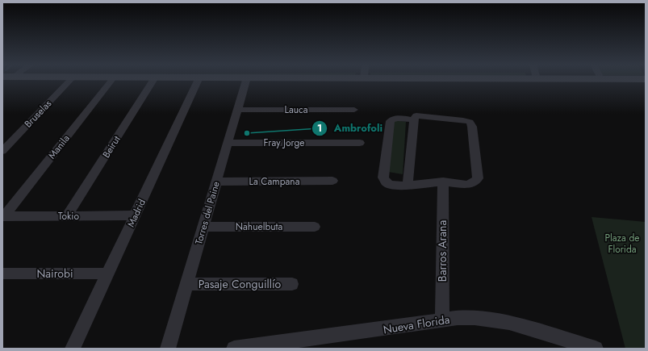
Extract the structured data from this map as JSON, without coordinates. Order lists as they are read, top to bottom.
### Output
{
  "streets": {
    "street": [
      "Lauca",
      "Bruselas",
      "Fray Jorge",
      "Manila",
      "Beirut",
      "La Campana",
      "Madrid",
      "Torres del Paine",
      "Tokio",
      "Nahuelbuta",
      "Barros Arana",
      "Nairobi",
      "Pasaje Conguillío",
      "Nueva Florida"
    ]
  },
  "crossings": [
    ["Lauca", "Torres del Paine"],
    ["Fray Jorge", "Torres del Paine"],
    ["Manila", "Tokio"],
    ["Beirut", "Tokio"],
    ["La Campana", "Torres del Paine"],
    ["Madrid", "Tokio"],
    ["Madrid", "Nairobi"],
    ["Torres del Paine", "Nahuelbuta"],
    ["Torres del Paine", "Pasaje Conguillío"],
    ["Barros Arana", "Nueva Florida"]
  ],
  "parks": ["Plaza de Florida"],
  "places": ["Ambrofoli"]
}
